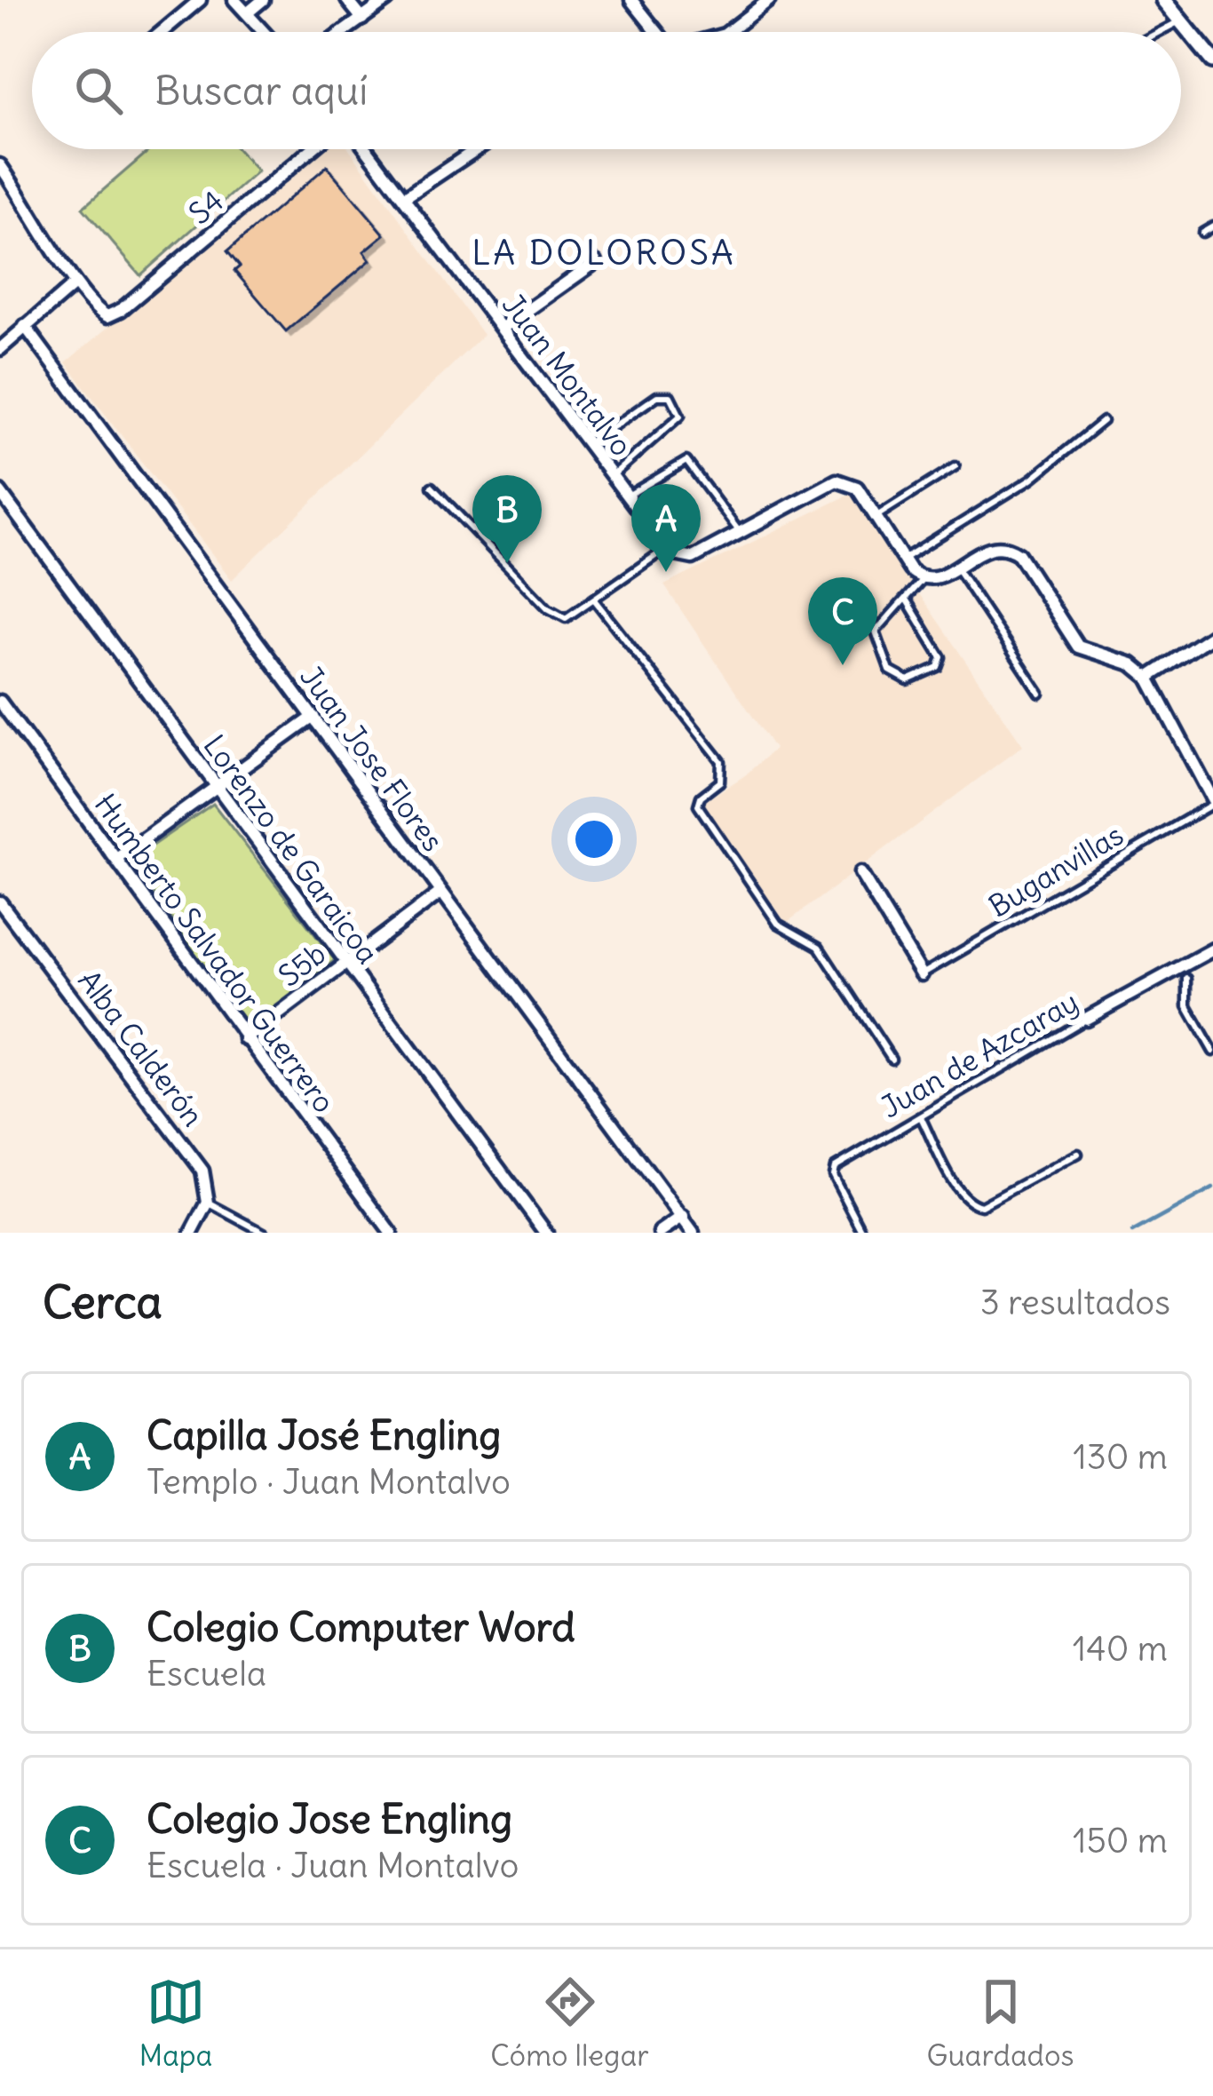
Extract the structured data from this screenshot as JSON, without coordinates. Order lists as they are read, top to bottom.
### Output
{
  "streets": {
    "street": [
      "S4",
      "Juan Montalvo",
      "Juan Jose Flores",
      "Lorenzo de Garaicoa",
      "Humberto Salvador Guerrero",
      "S5b",
      "Alba Calderón",
      "Juan de Azcaray"
    ],
    "lane": ["Buganvillas"]
  },
  "crossings": [
    ["Juan Jose Flores", "S5b"],
    ["Lorenzo de Garaicoa", "S5b"],
    ["Humberto Salvador Guerrero", "S5b"]
  ],
  "districts": ["LA DOLOROSA"],
  "page": {
    "search": "Buscar aquí",
    "pins": ["B", "A", "C"],
    "heading": ["Cerca", "3 resultados"],
    "list": [
      {
        "mark": "A",
        "name": "Capilla José Engling",
        "note": "Templo · Juan Montalvo",
        "value": "130 m"
      },
      {
        "mark": "B",
        "name": "Colegio Computer Word",
        "note": "Escuela",
        "value": "140 m"
      },
      {
        "mark": "C",
        "name": "Colegio Jose Engling",
        "note": "Escuela · Juan Montalvo",
        "value": "150 m"
      }
    ],
    "nav": ["Mapa", "Cómo llegar", "Guardados"]
  }
}
